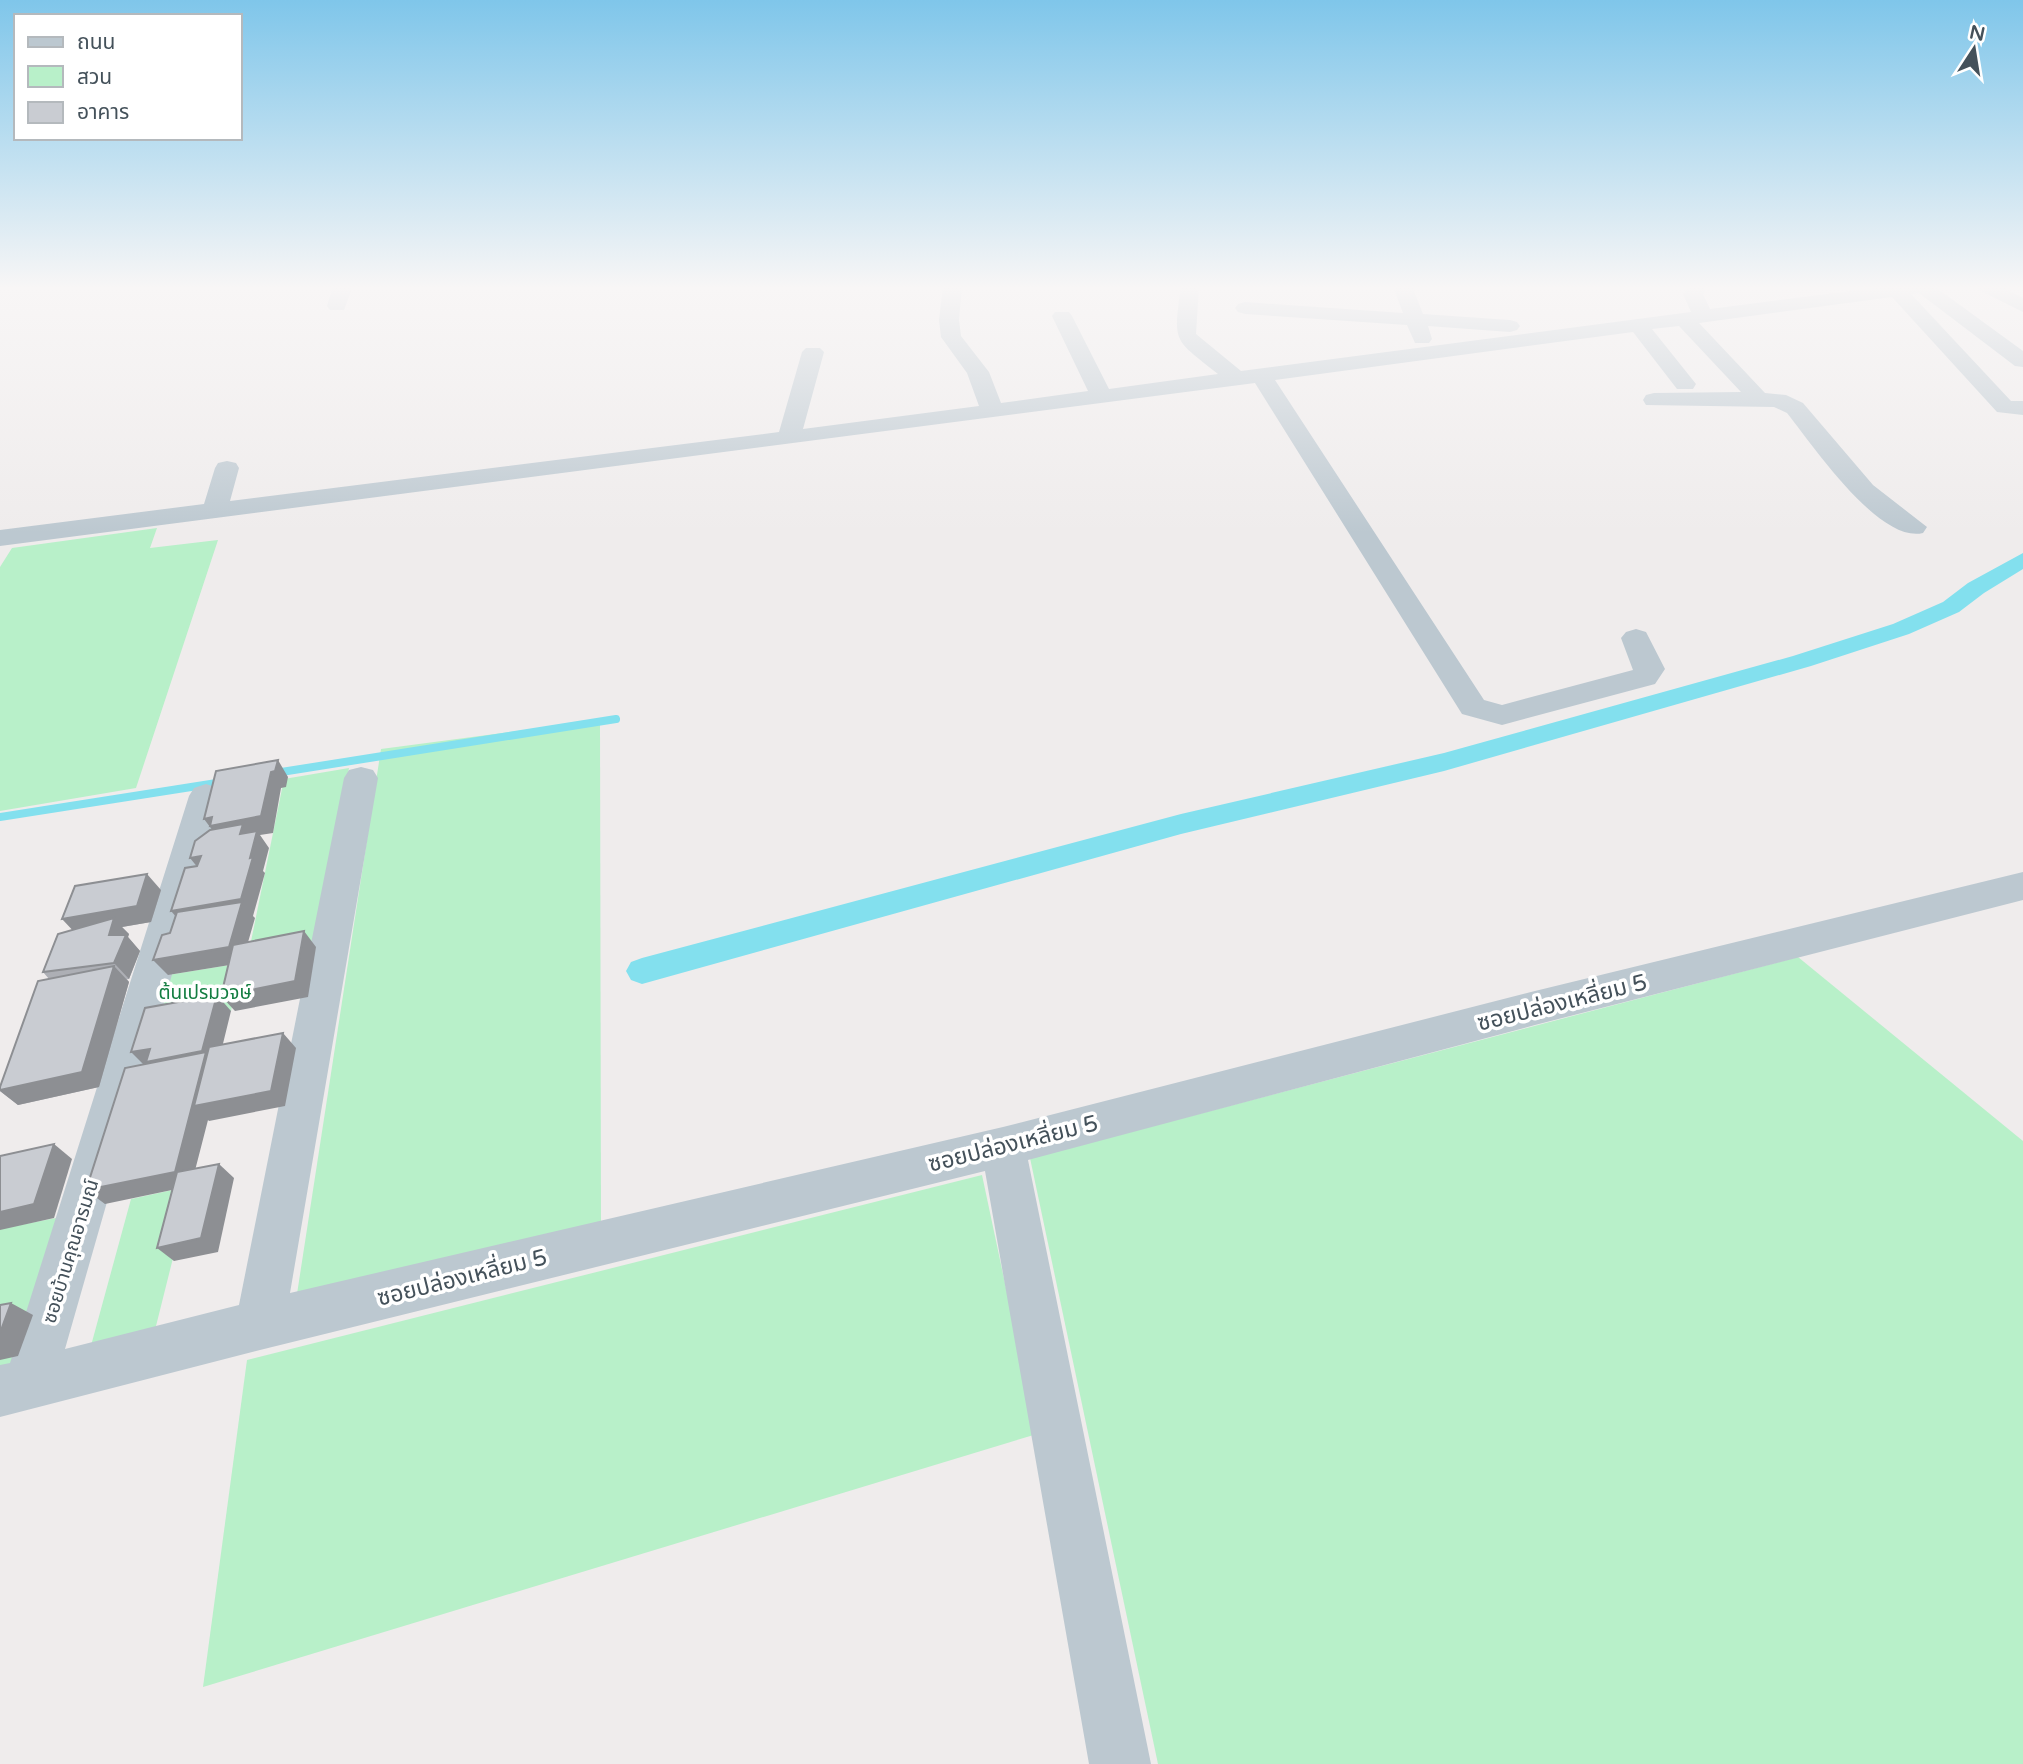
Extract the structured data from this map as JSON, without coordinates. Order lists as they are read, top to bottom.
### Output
{
  "streets": {
    "street": ["ซอยปล่องเหลี่ยม 5", "ซอยบ้านคุณอารมณ์"]
  },
  "crossings": [
    ["ซอยปล่องเหลี่ยม 5", "ซอยบ้านคุณอารมณ์"]
  ],
  "parks": ["ต้นเปรมวจษ์"],
  "legend": ["ถนน", "สวน", "อาคาร"],
  "north": "top"
}
